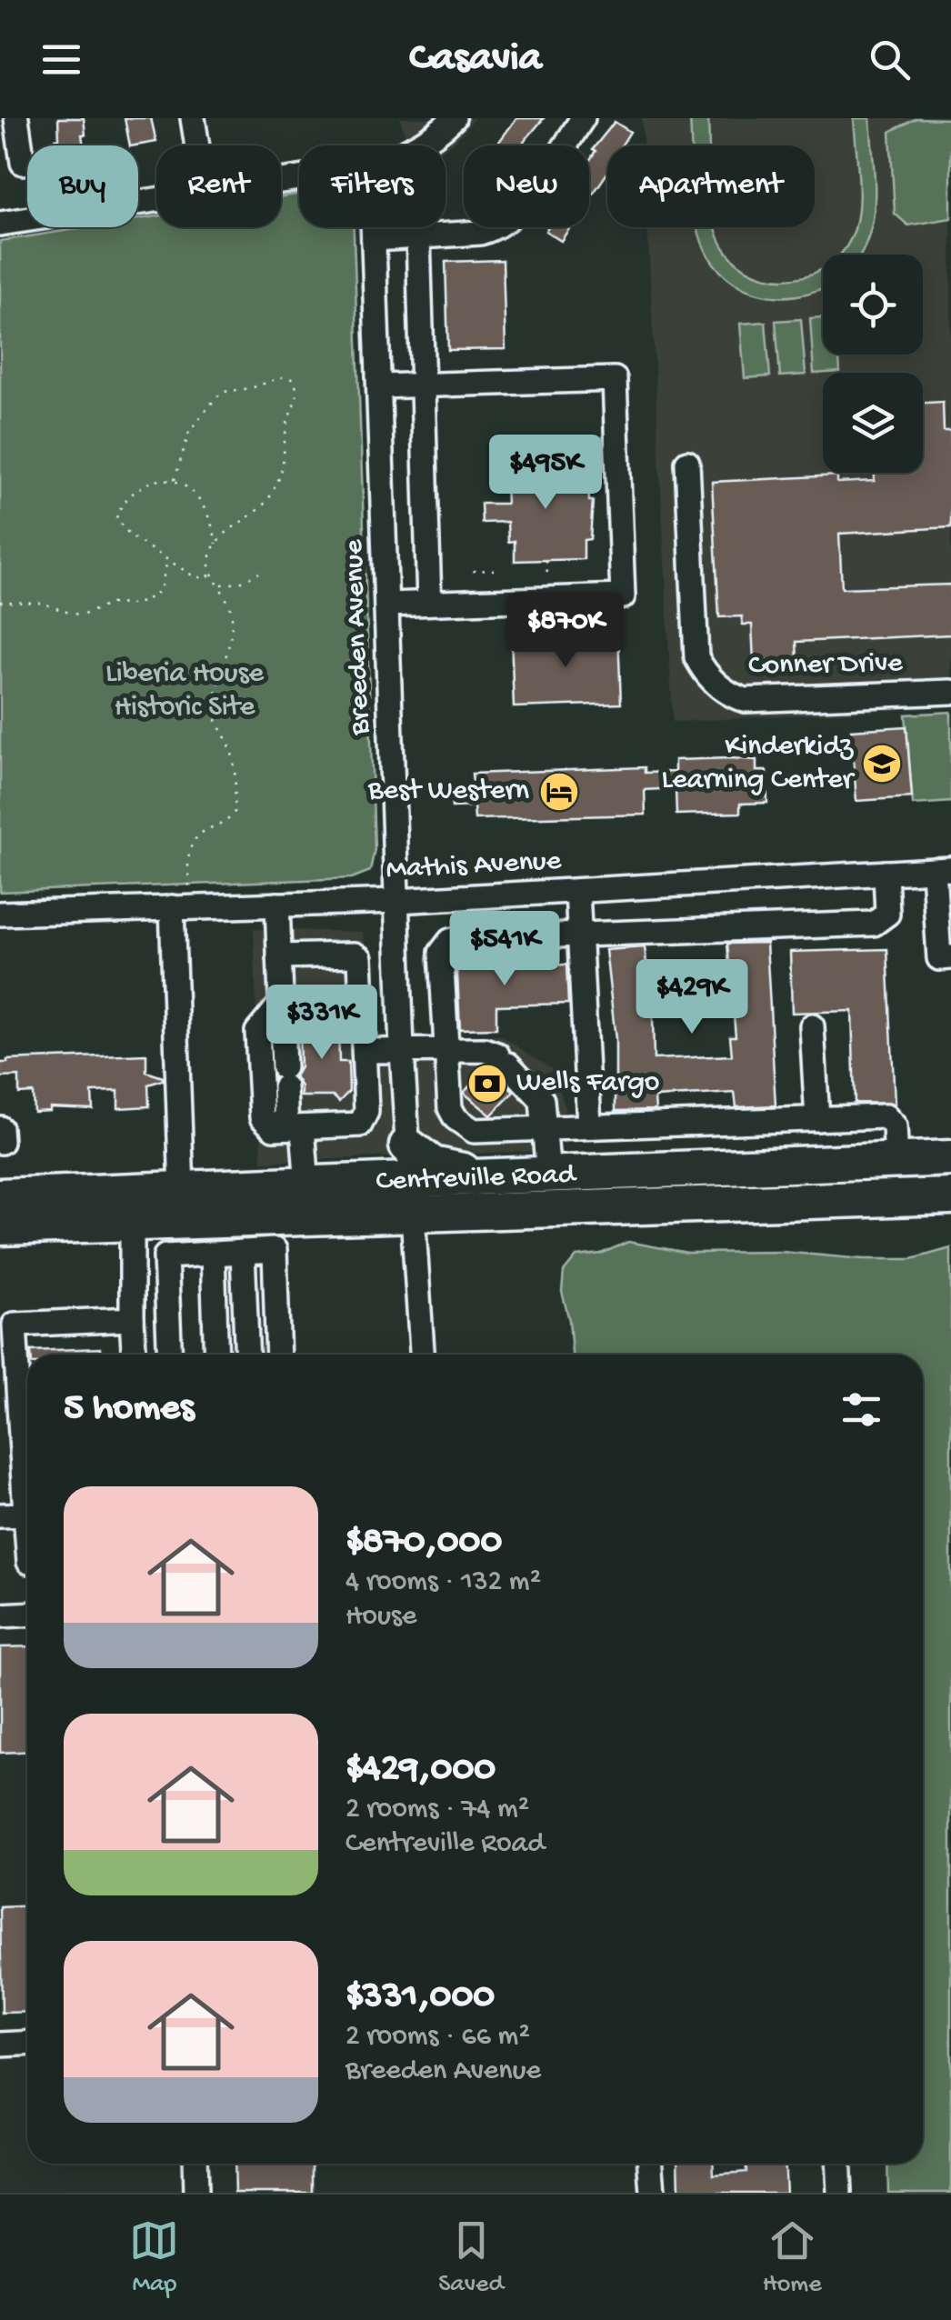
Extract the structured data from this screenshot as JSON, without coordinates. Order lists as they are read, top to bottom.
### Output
{
  "streets": {
    "highway": ["Centreville Road"],
    "street": ["Breeden Avenue", "Conner Drive", "Mathis Avenue"]
  },
  "crossings": [
    ["Breeden Avenue", "Mathis Avenue"],
    ["Breeden Avenue", "Centreville Road"]
  ],
  "parks": ["Liberia House Historic Site"],
  "places": {
    "school or university": ["Kinderkidz Learning Center"],
    "hotel": ["Best Western"],
    "bank": ["Wells Fargo"]
  },
  "page": {
    "header": "Casavia",
    "chip": [
      "Buy",
      "Rent",
      "Filters",
      "New",
      "Apartment"
    ],
    "price": [
      "$495K",
      "$870K",
      "$541K",
      "$429K",
      "$331K"
    ],
    "heading": "5 homes",
    "list": [
      {
        "name": "$870,000",
        "note": "4 rooms · 132 m² · House"
      },
      {
        "name": "$429,000",
        "note": "2 rooms · 74 m² · Centreville Road"
      },
      {
        "name": "$331,000",
        "note": "2 rooms · 66 m² · Breeden Avenue"
      }
    ],
    "tabs": ["Map", "Saved", "Home"]
  }
}
